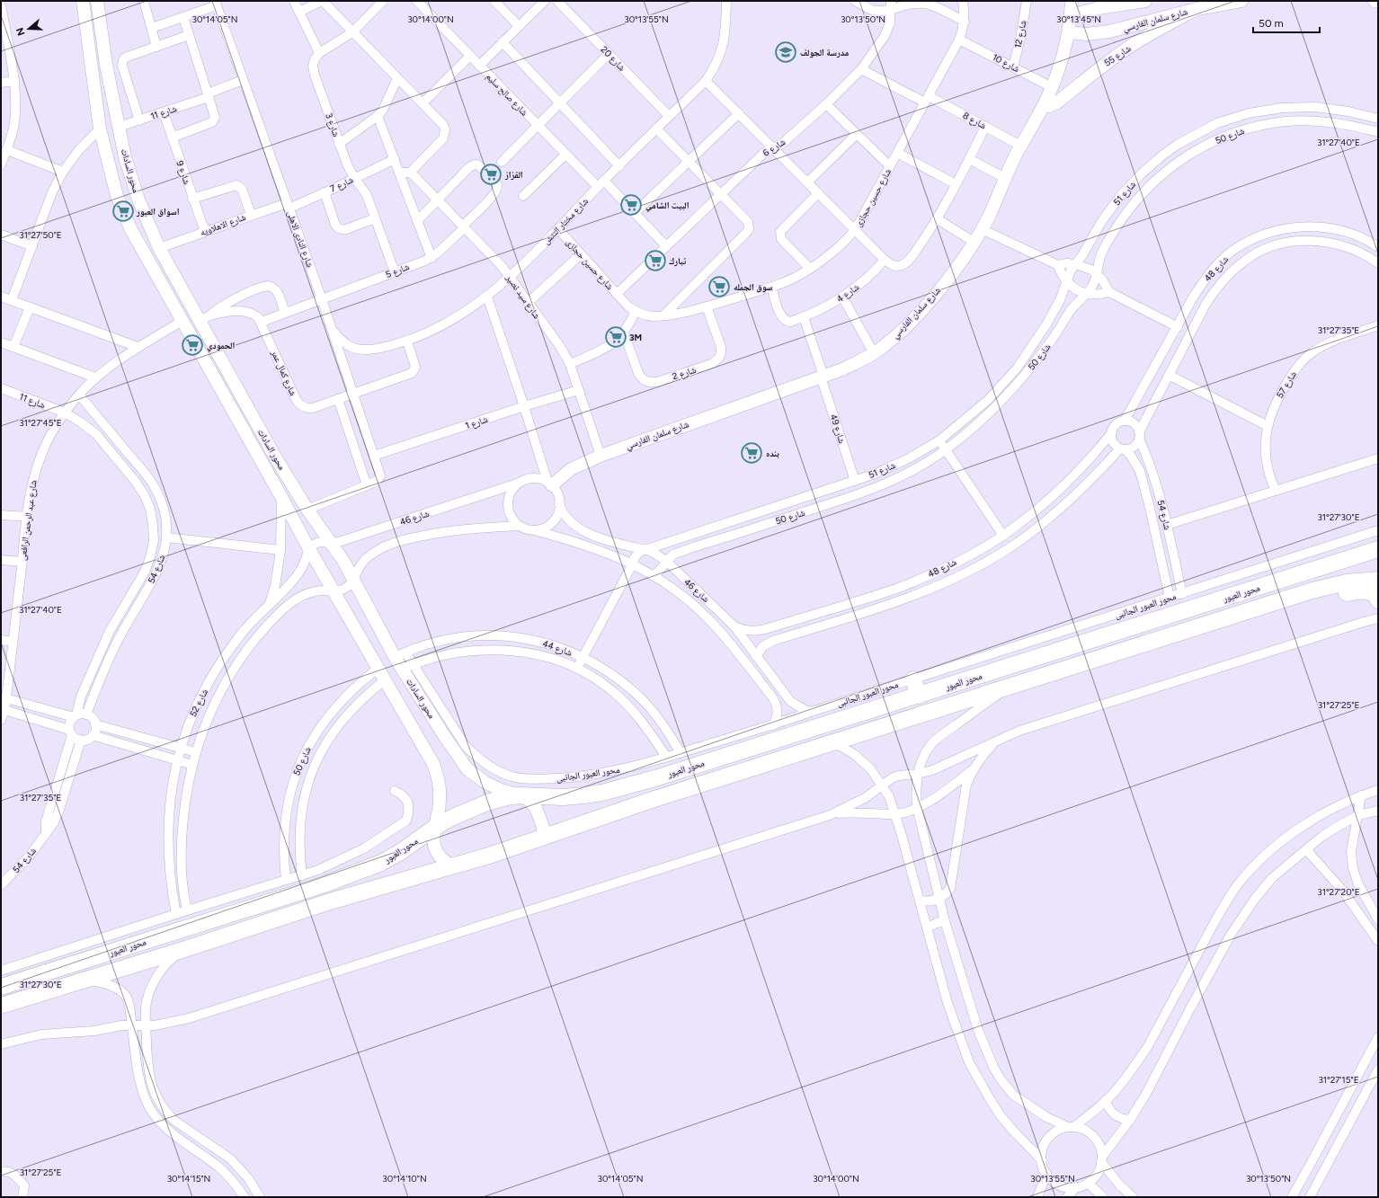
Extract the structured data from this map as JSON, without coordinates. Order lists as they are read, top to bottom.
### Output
{
  "streets": {
    "highway": ["محور العبور"],
    "street": [
      "شارع سلمان الفارسي",
      "شارع 12",
      "شارع 55",
      "شارع 20",
      "شارع 10",
      "شارع صالح سليم",
      "شارع 11",
      "شارع 8",
      "شارع 3",
      "شارع 50",
      "شارع 6",
      "محور السادات",
      "شارع 9",
      "شارع 7",
      "شارع 51",
      "شارع حسين حجازى",
      "شارع مختار التتش",
      "شارع الاهلاويه",
      "شارع النادى الاهلى",
      "شارع 48",
      "شارع 5",
      "شارع 4",
      "شارع سيد نصير",
      "شارع كمال عمر",
      "شارع 2",
      "شارع 57",
      "شارع 1",
      "شارع 49",
      "شارع 54",
      "شارع 46",
      "شارع عبد الرحمن الرافعى",
      "محور العبور الجانبى",
      "شارع 44",
      "شارع 52"
    ]
  },
  "crossings": [
    ["شارع سلمان الفارسي", "شارع 55"],
    ["شارع سلمان الفارسي", "شارع 10"],
    ["شارع سلمان الفارسي", "شارع 8"],
    ["شارع سلمان الفارسي", "شارع سيد نصير"],
    ["شارع سلمان الفارسي", "شارع 49"],
    ["شارع سلمان الفارسي", "شارع 46"],
    ["شارع 12", "شارع 10"],
    ["شارع 20", "شارع مختار التتش"],
    ["شارع 10", "شارع حسين حجازى"],
    ["شارع صالح سليم", "شارع 6"],
    ["شارع صالح سليم", "شارع مختار التتش"],
    ["شارع 11", "محور السادات"],
    ["شارع 11", "شارع 9"],
    ["شارع 11", "شارع النادى الاهلى"],
    ["شارع 11", "شارع 54"],
    ["شارع 11", "شارع عبد الرحمن الرافعى"],
    ["شارع 8", "شارع 6"],
    ["شارع 8", "شارع حسين حجازى"],
    ["شارع 3", "شارع 7"],
    ["شارع 3", "شارع 5"],
    ["شارع 50", "محور السادات"],
    ["شارع 50", "شارع 51"],
    ["شارع 50", "شارع 46"],
    ["شارع 6", "شارع حسين حجازى"],
    ["محور السادات", "شارع الاهلاويه"],
    ["محور السادات", "شارع 46"],
    ["محور السادات", "شارع عبد الرحمن الرافعى"],
    ["محور السادات", "محور العبور"],
    ["محور السادات", "محور العبور الجانبى"],
    ["محور السادات", "شارع 44"],
    ["محور السادات", "شارع 52"],
    ["شارع 9", "شارع الاهلاويه"],
    ["شارع 7", "شارع الاهلاويه"],
    ["شارع 7", "شارع النادى الاهلى"],
    ["شارع 51", "شارع 49"],
    ["شارع 51", "شارع 46"],
    ["شارع حسين حجازى", "شارع مختار التتش"],
    ["شارع حسين حجازى", "شارع 4"],
    ["شارع حسين حجازى", "شارع 2"],
    ["شارع مختار التتش", "شارع النادى الاهلى"],
    ["شارع مختار التتش", "شارع سيد نصير"],
    ["شارع مختار التتش", "شارع كمال عمر"],
    ["شارع الاهلاويه", "شارع النادى الاهلى"],
    ["شارع النادى الاهلى", "شارع 5"],
    ["شارع النادى الاهلى", "شارع كمال عمر"],
    ["شارع النادى الاهلى", "شارع 1"],
    ["شارع 48", "شارع 54"],
    ["شارع 48", "شارع 46"],
    ["شارع 5", "شارع سيد نصير"],
    ["شارع 5", "شارع كمال عمر"],
    ["شارع سيد نصير", "شارع 1"],
    ["شارع 54", "شارع عبد الرحمن الرافعى"],
    ["شارع 54", "محور العبور الجانبى"],
    ["شارع 46", "محور العبور الجانبى"],
    ["شارع 46", "شارع 52"],
    ["محور العبور الجانبى", "شارع 44"]
  ],
  "places": {
    "school or university": ["مدرسة الجولف"],
    "supermarket": [
      "القزاز",
      "البيت الشامي",
      "اسواق العبور",
      "تبارك",
      "سوق الجمله",
      "3M",
      "الحمودي",
      "بنده"
    ]
  },
  "scale_bar": "50 m",
  "north": "left",
  "coordinates": [
    "30°14'05\"N",
    "30°14'00\"N",
    "30°13'55\"N",
    "30°13'50\"N",
    "30°13'45\"N",
    "31°27'40\"E",
    "31°27'50\"E",
    "31°27'35\"E",
    "31°27'45\"E",
    "31°27'30\"E",
    "31°27'25\"E",
    "31°27'20\"E",
    "31°27'15\"E",
    "30°14'15\"N",
    "30°14'10\"N"
  ]
}
